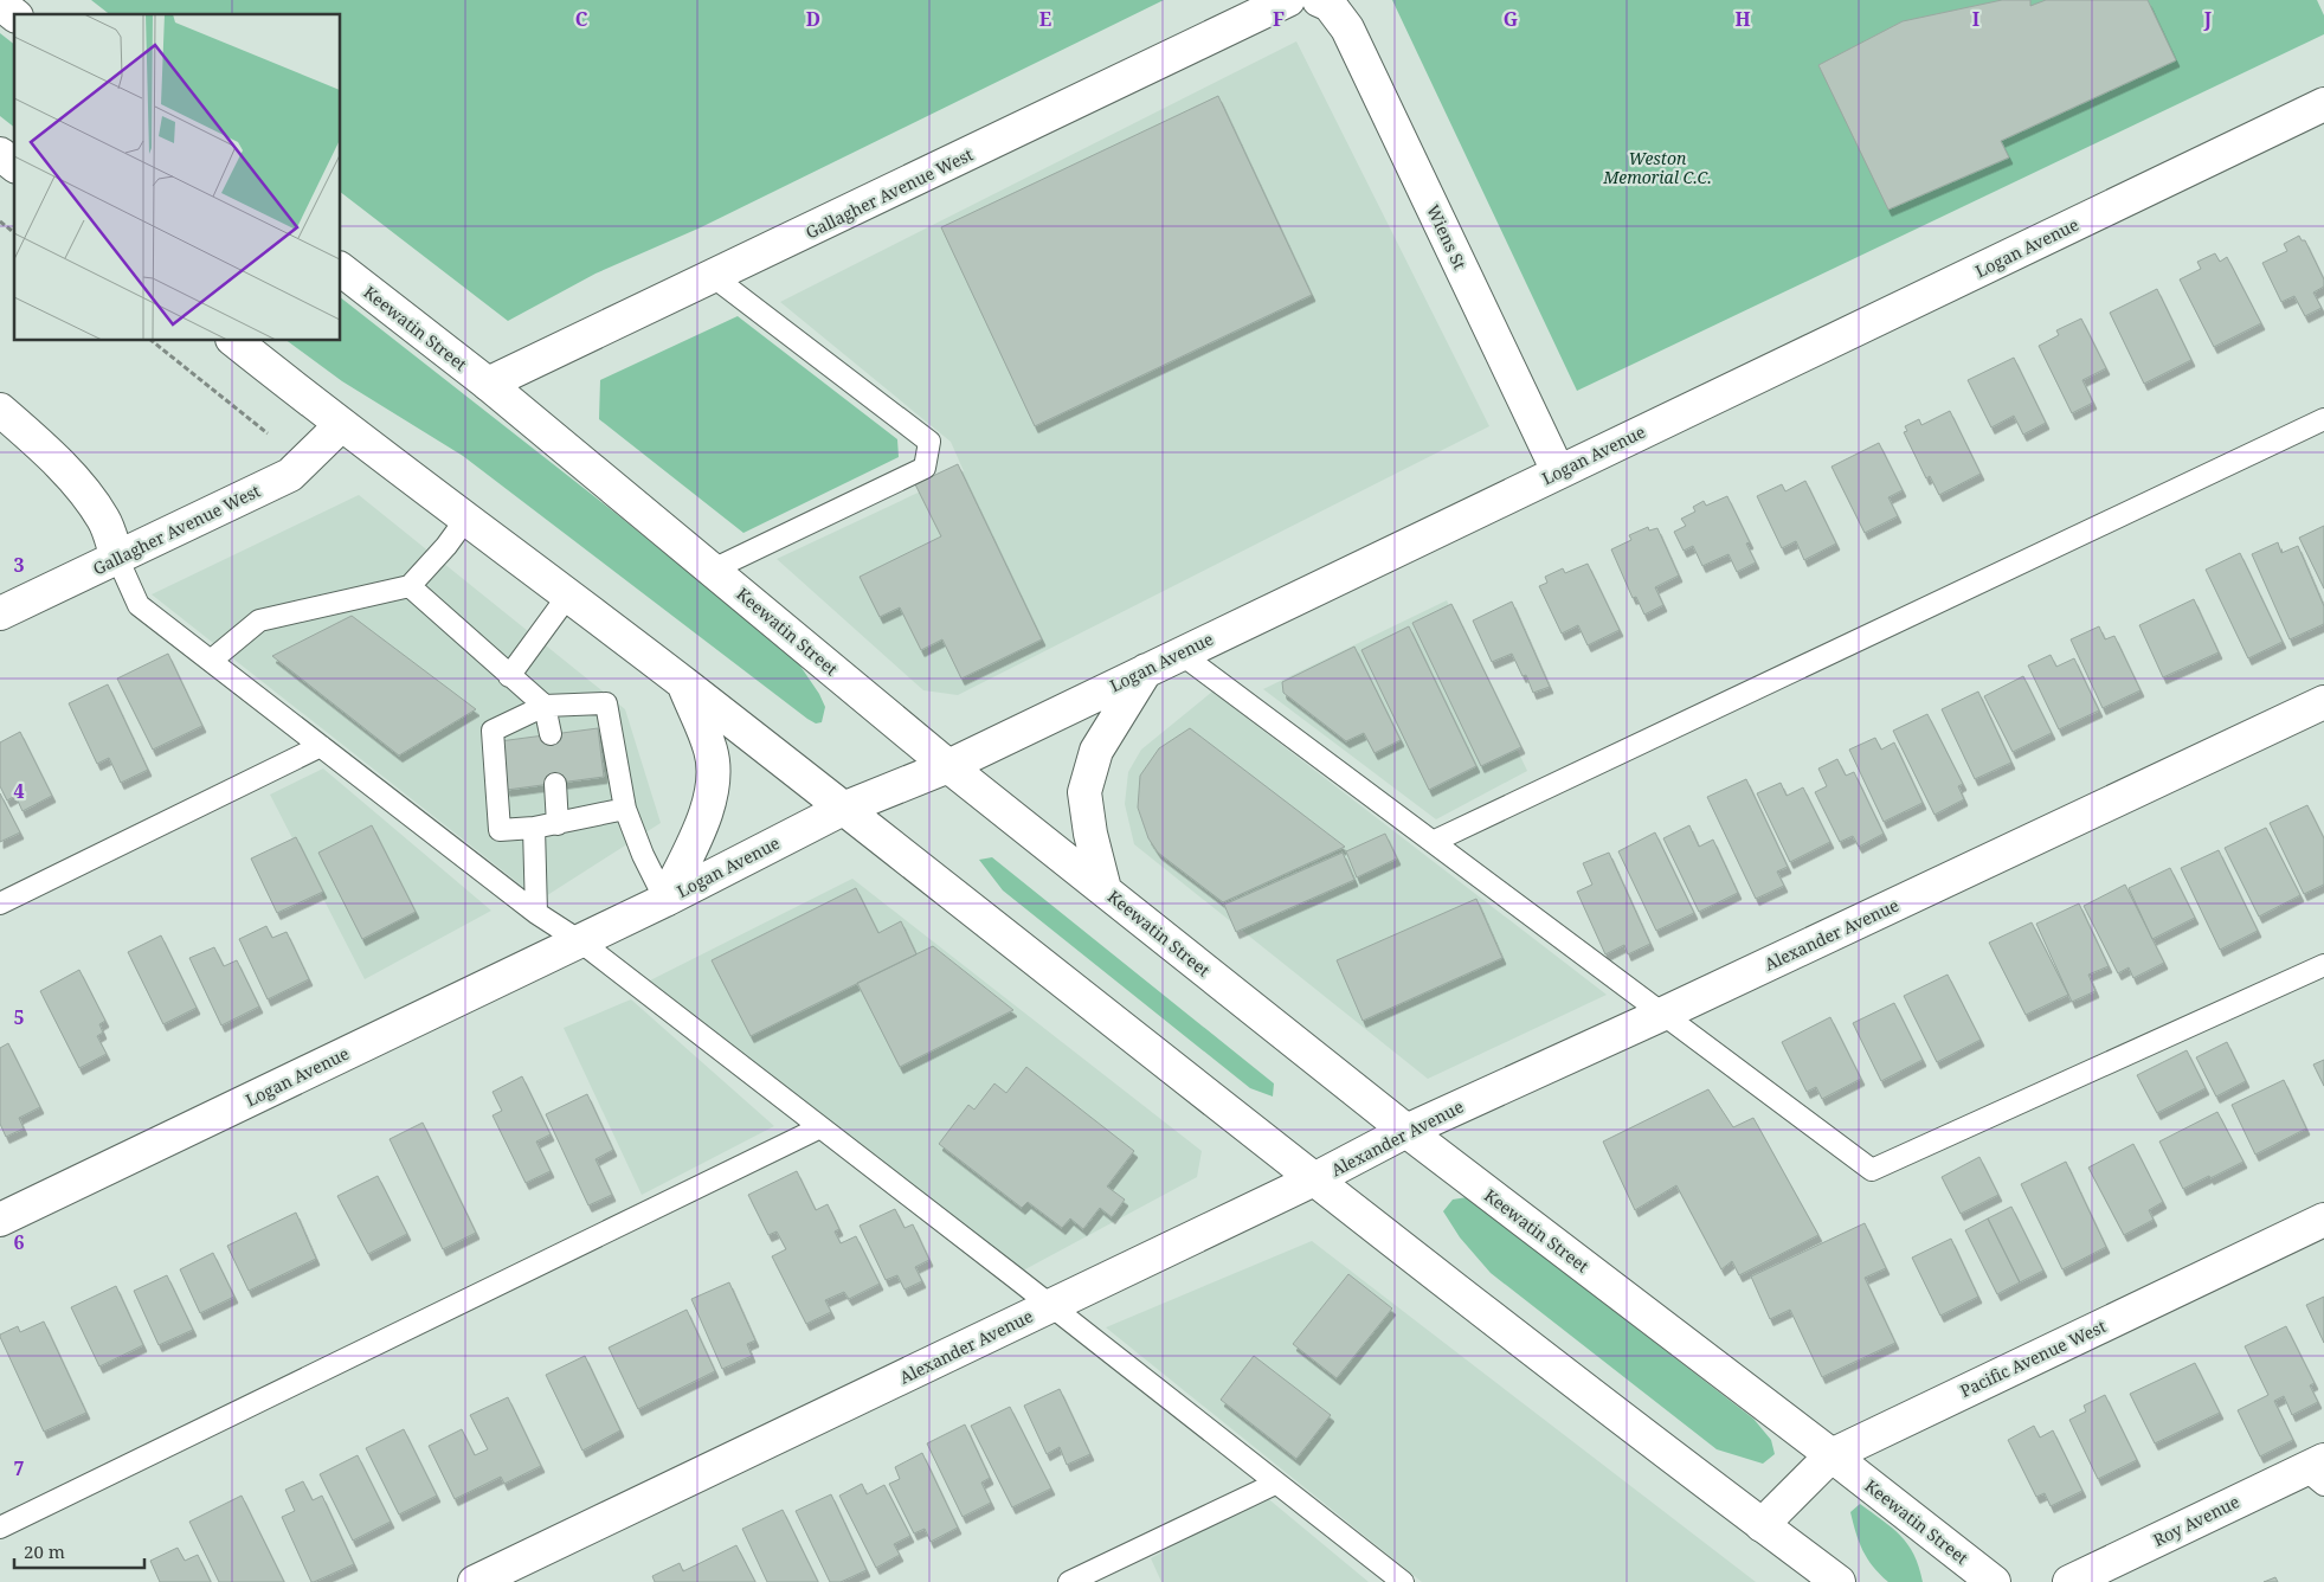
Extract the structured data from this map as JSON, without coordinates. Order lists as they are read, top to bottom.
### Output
{
  "streets": {
    "main road": [
      "Gallagher Avenue West",
      "Wiens St",
      "Logan Avenue",
      "Keewatin Street",
      "Alexander Avenue",
      "Pacific Avenue West",
      "Roy Avenue"
    ]
  },
  "crossings": [
    ["Gallagher Avenue West", "Keewatin Street"],
    ["Wiens St", "Logan Avenue"],
    ["Logan Avenue", "Keewatin Street"],
    ["Keewatin Street", "Alexander Avenue"],
    ["Keewatin Street", "Pacific Avenue West"]
  ],
  "parks": ["Weston Memorial C.C."],
  "scale_bar": "20 m",
  "grid": {
    "columns": [
      "C",
      "D",
      "E",
      "F",
      "G",
      "H",
      "I",
      "J"
    ],
    "rows": [
      "3",
      "4",
      "5",
      "6",
      "7"
    ]
  }
}
